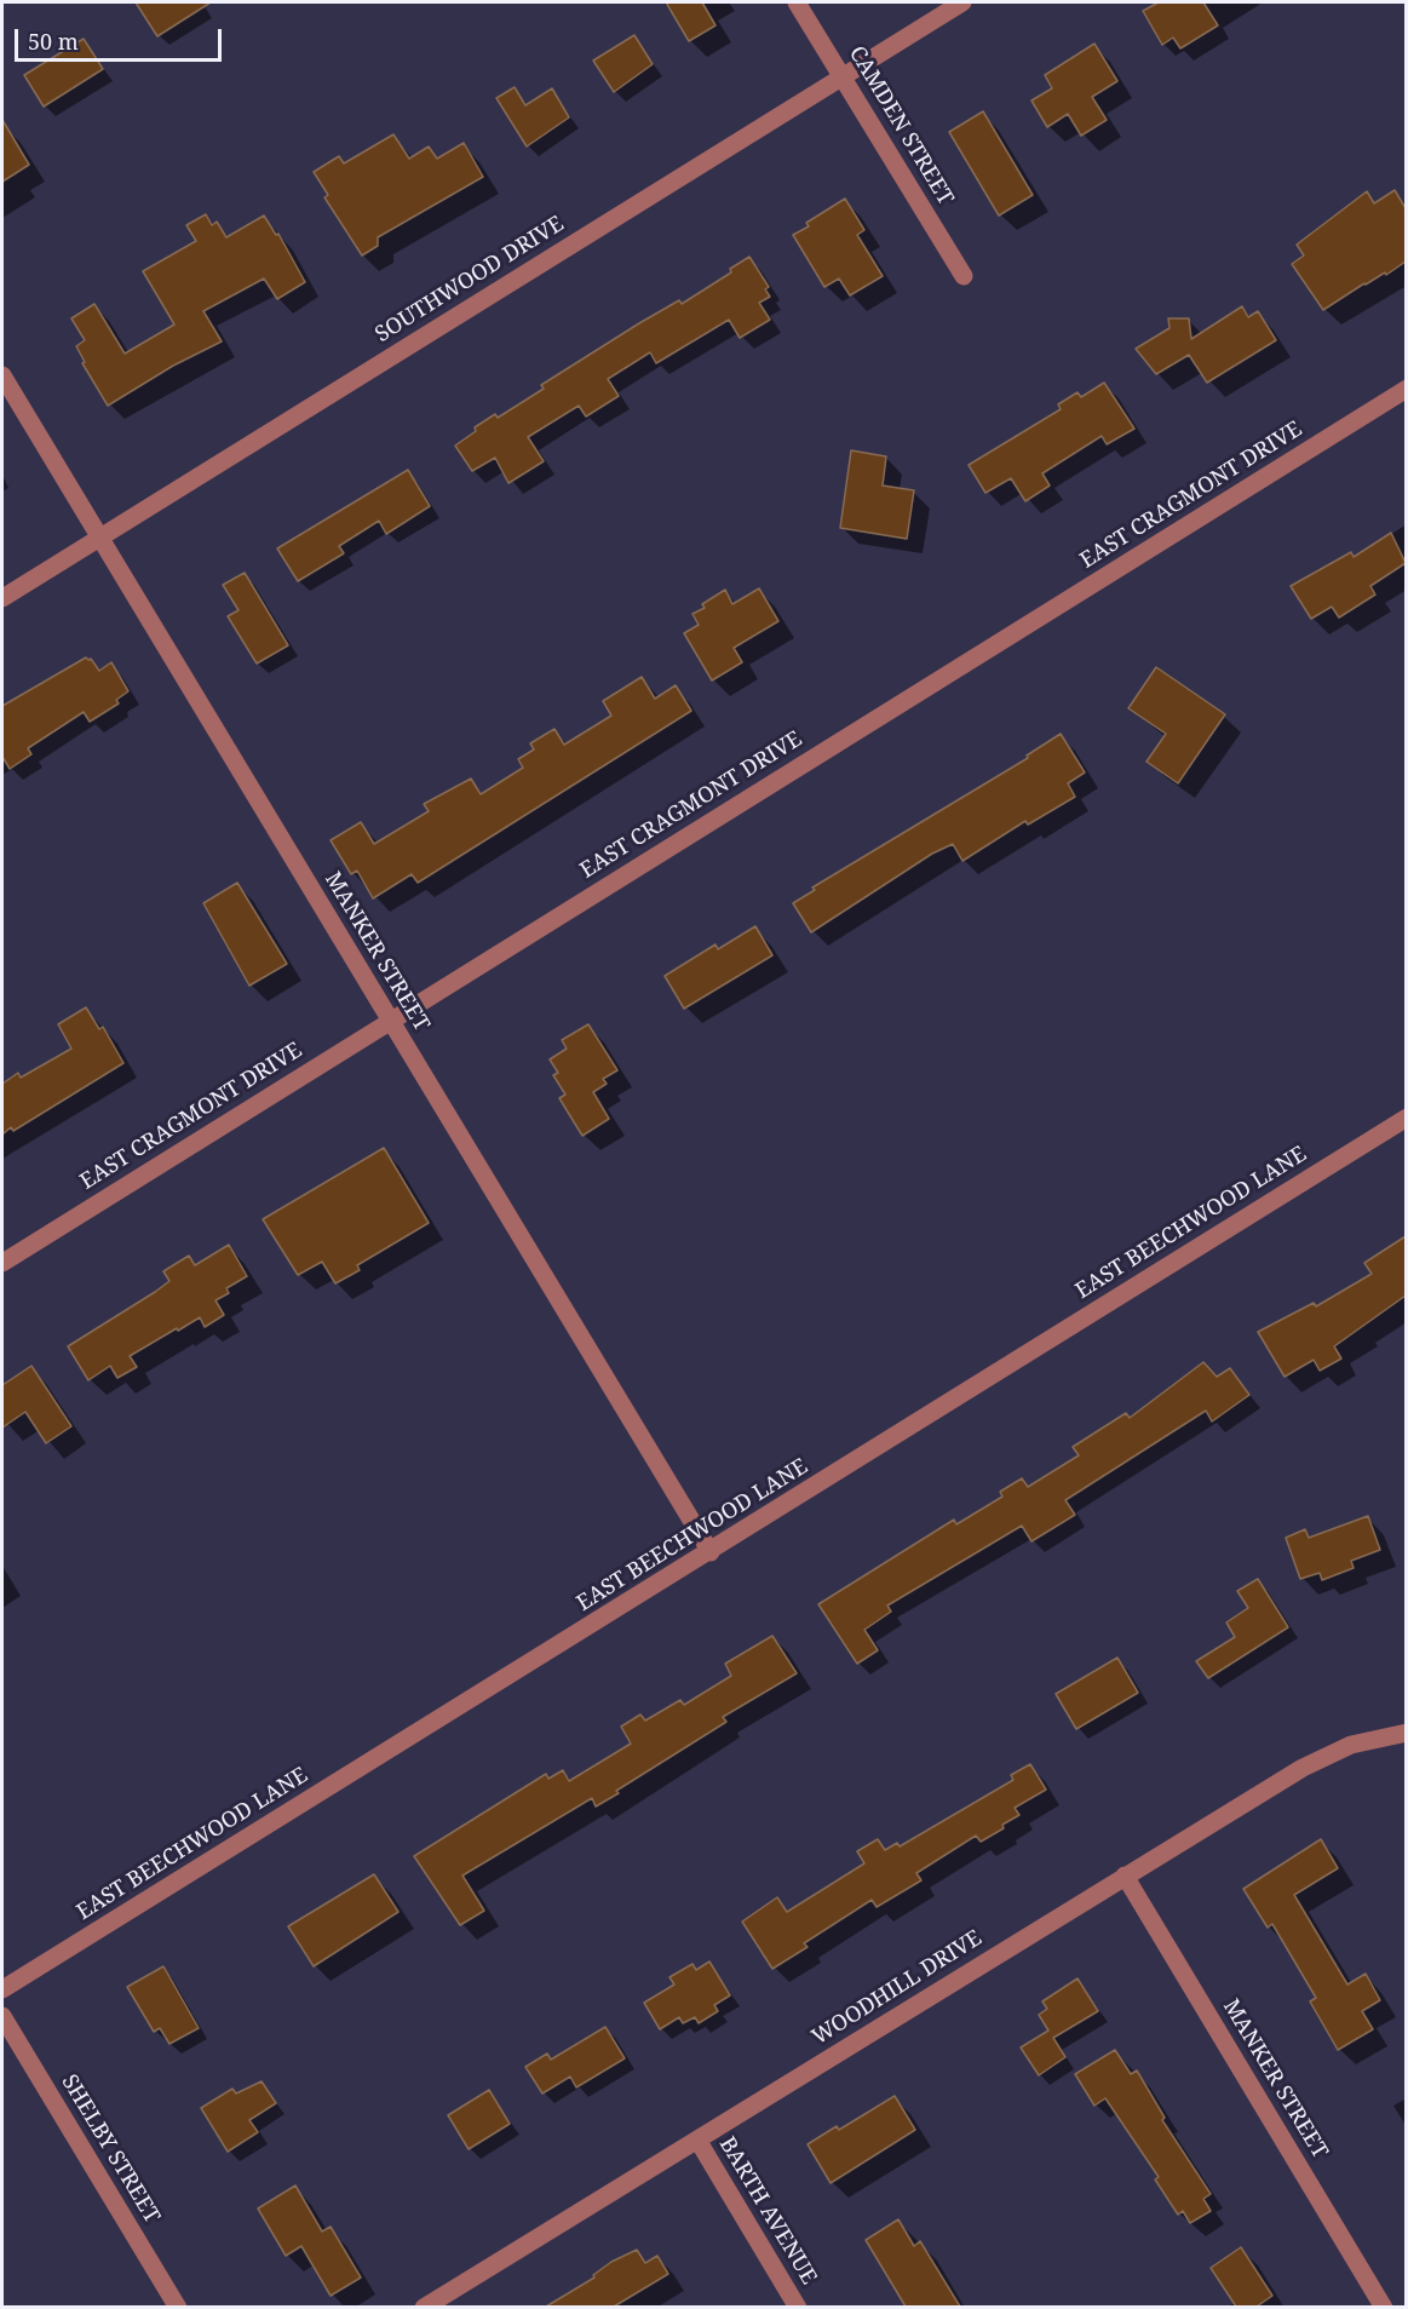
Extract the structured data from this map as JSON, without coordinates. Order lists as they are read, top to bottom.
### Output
{
  "streets": {
    "street": [
      "CAMDEN STREET",
      "SOUTHWOOD DRIVE",
      "EAST CRAGMONT DRIVE",
      "MANKER STREET",
      "EAST BEECHWOOD LANE",
      "WOODHILL DRIVE",
      "SHELBY STREET",
      "BARTH AVENUE"
    ]
  },
  "crossings": [
    ["CAMDEN STREET", "SOUTHWOOD DRIVE"],
    ["SOUTHWOOD DRIVE", "MANKER STREET"],
    ["EAST CRAGMONT DRIVE", "MANKER STREET"],
    ["MANKER STREET", "EAST BEECHWOOD LANE"],
    ["MANKER STREET", "WOODHILL DRIVE"],
    ["WOODHILL DRIVE", "BARTH AVENUE"]
  ],
  "scale_bar": "50 m"
}
